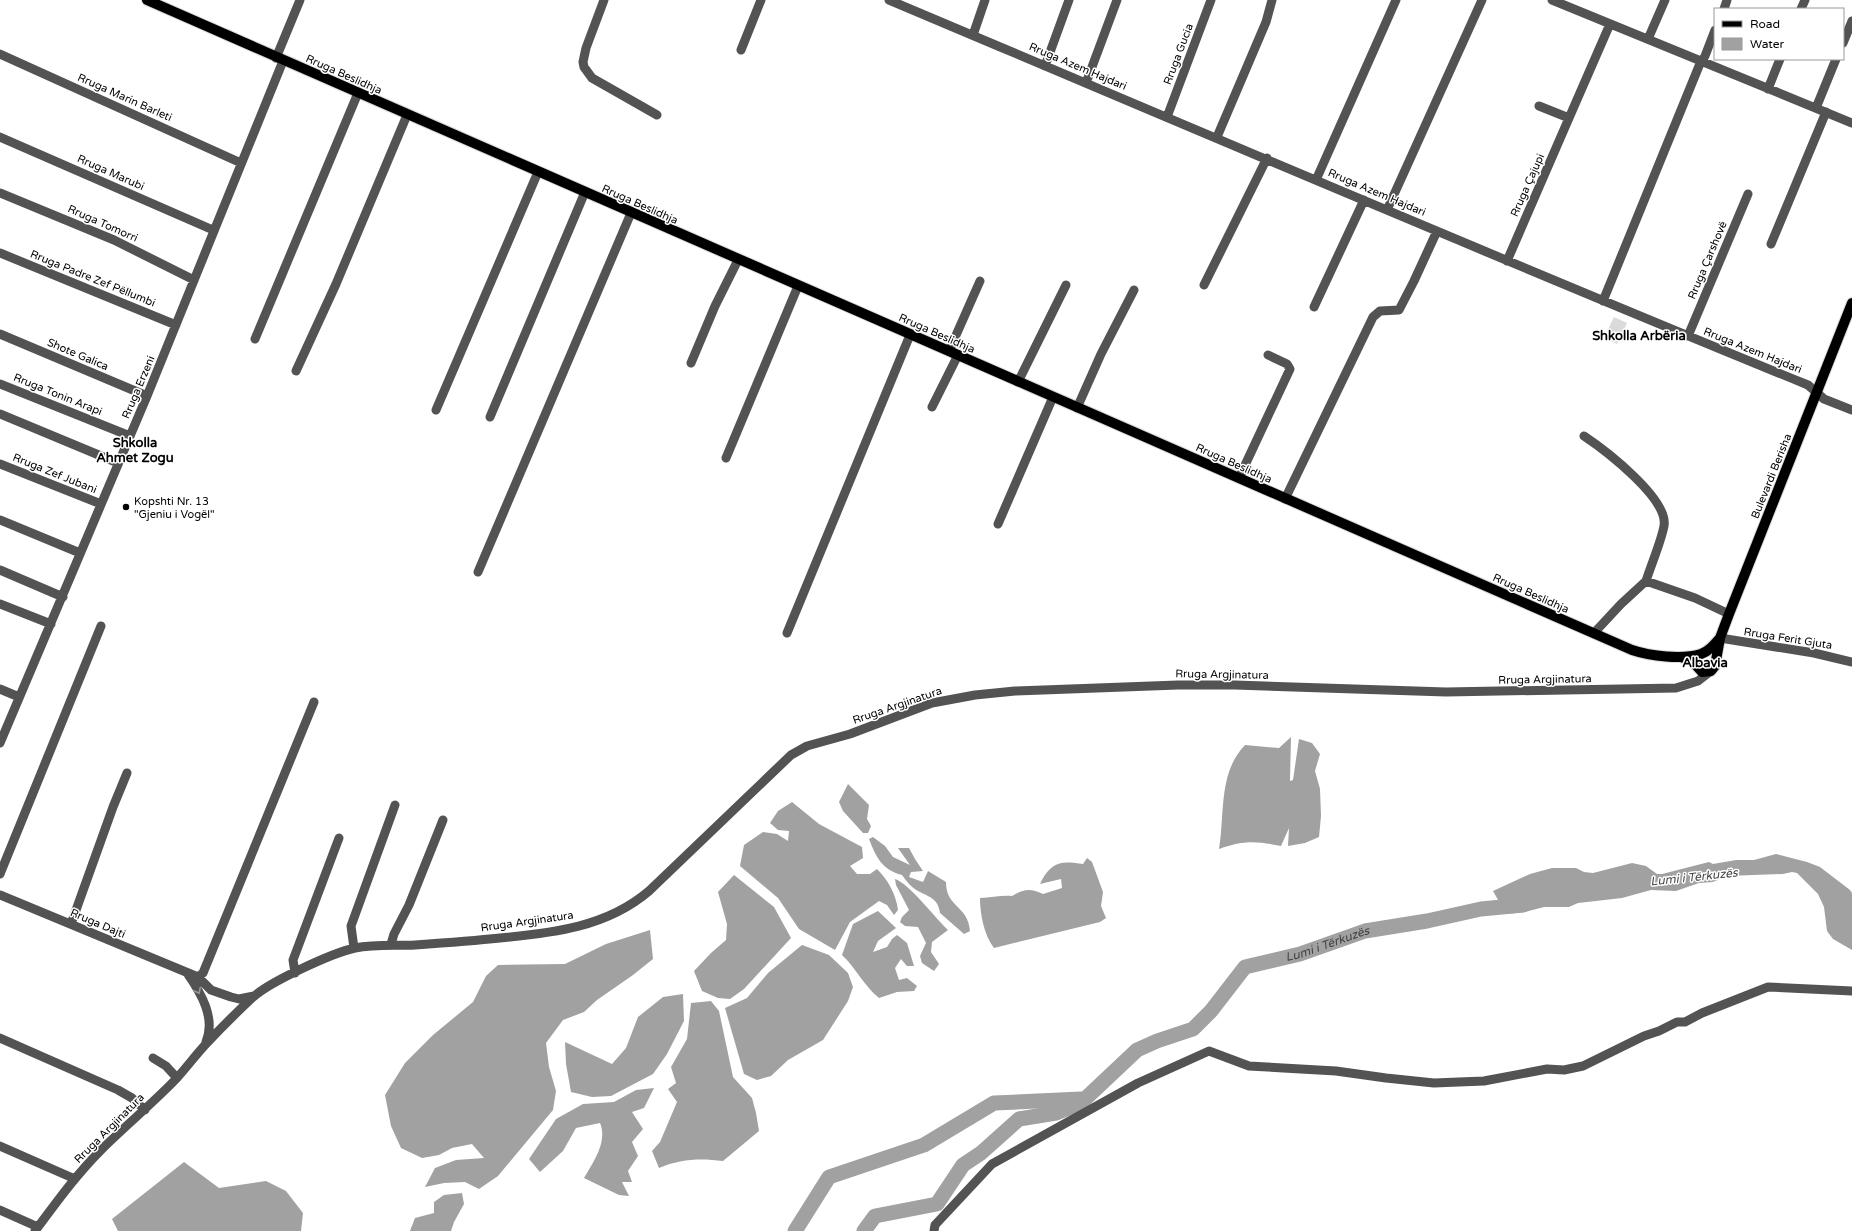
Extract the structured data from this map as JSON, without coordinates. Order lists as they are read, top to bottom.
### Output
{
  "streets": {
    "main road": ["Rruga Beslidhja", "Bulevardi Berisha"],
    "street": [
      "Rruga Gucia",
      "Rruga Azem Hajdari",
      "Rruga Marin Barleti",
      "Rruga Marubi",
      "Rruga Çajupi",
      "Rruga Tomorri",
      "Rruga Çarshovë",
      "Rruga Padre Zef Pëllumbi",
      "Shote Galica",
      "Rruga Erzeni",
      "Rruga Tonin Arapi",
      "Rruga Zef Jubani",
      "Rruga Ferit Gjuta",
      "Rruga Argjinatura",
      "Rruga Dajti"
    ]
  },
  "crossings": [
    ["Rruga Gucia", "Rruga Azem Hajdari"],
    ["Rruga Azem Hajdari", "Rruga Çajupi"],
    ["Rruga Azem Hajdari", "Rruga Çarshovë"],
    ["Rruga Azem Hajdari", "Bulevardi Berisha"],
    ["Rruga Beslidhja", "Rruga Erzeni"],
    ["Rruga Beslidhja", "Bulevardi Berisha"],
    ["Rruga Beslidhja", "Rruga Argjinatura"],
    ["Rruga Marin Barleti", "Rruga Erzeni"],
    ["Rruga Marubi", "Rruga Erzeni"],
    ["Rruga Tomorri", "Rruga Erzeni"],
    ["Rruga Padre Zef Pëllumbi", "Rruga Erzeni"],
    ["Shote Galica", "Rruga Erzeni"],
    ["Rruga Erzeni", "Rruga Tonin Arapi"],
    ["Rruga Erzeni", "Rruga Zef Jubani"],
    ["Bulevardi Berisha", "Rruga Ferit Gjuta"],
    ["Bulevardi Berisha", "Rruga Argjinatura"]
  ],
  "districts": ["Shkolla Arbëria", "Shkolla Ahmet Zogu", "Albavia"],
  "water": ["Lumi i Tërkuzës"],
  "places": ["Kopshti Nr. 13 \"Gjeniu i Vogël\""],
  "legend": ["Road", "Water"]
}
